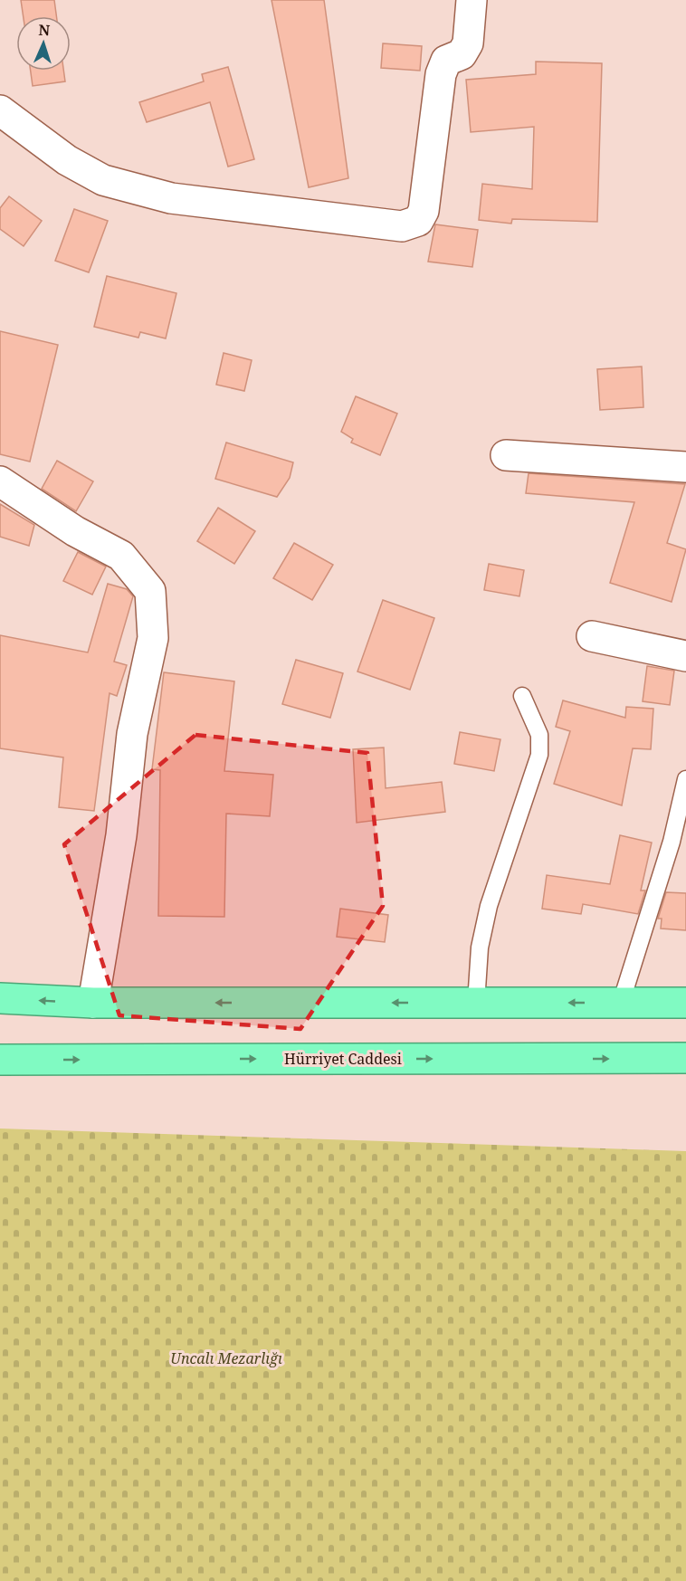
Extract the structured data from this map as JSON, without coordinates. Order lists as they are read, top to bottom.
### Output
{
  "streets": {
    "highway": ["Hürriyet Caddesi"]
  },
  "parks": ["Uncalı Mezarlığı"],
  "north": "top"
}
